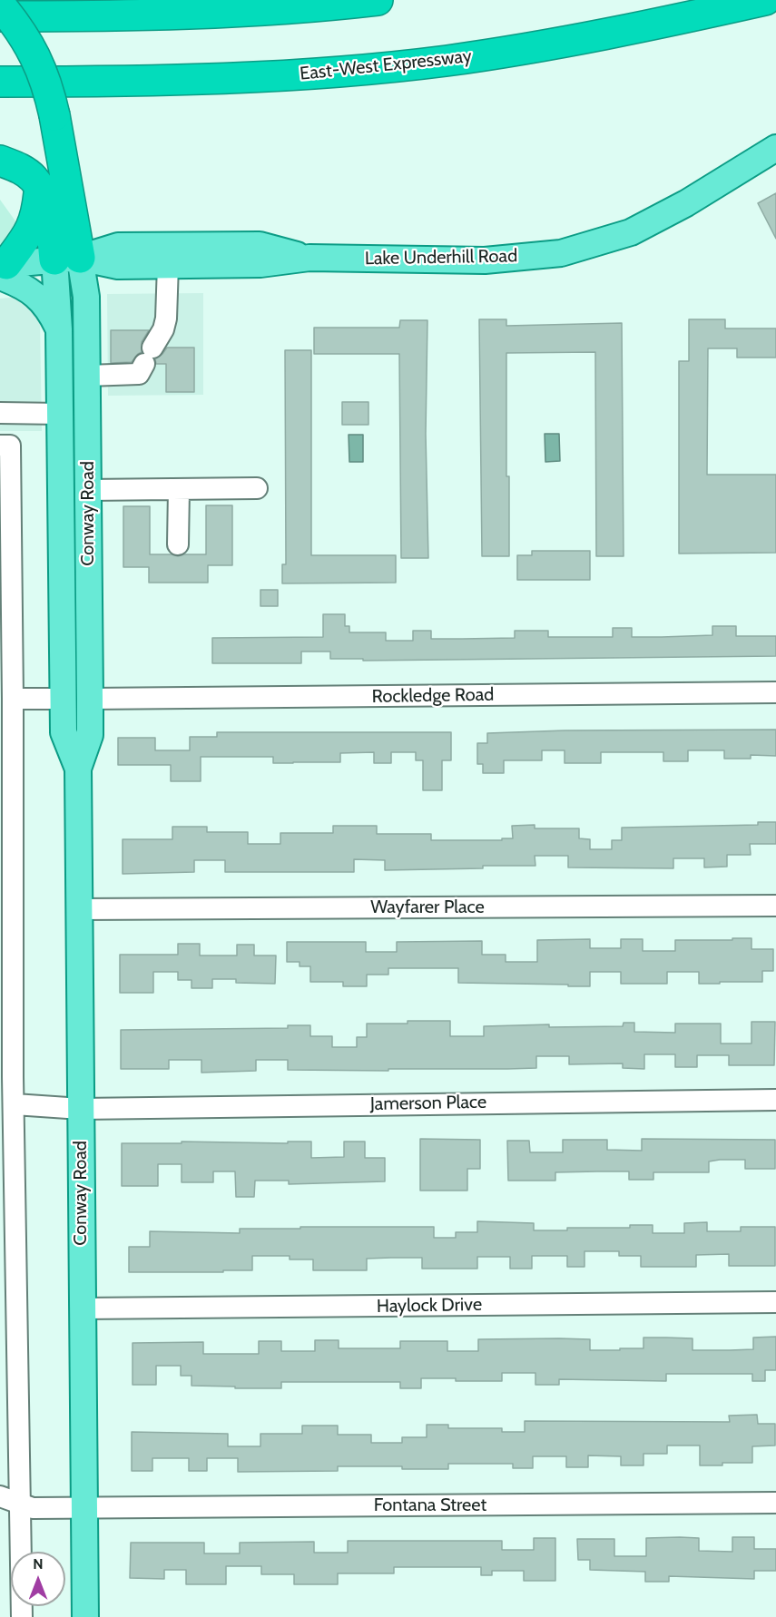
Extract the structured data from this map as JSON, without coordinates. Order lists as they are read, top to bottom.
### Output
{
  "streets": {
    "highway": ["East-West Expressway"],
    "main road": ["Lake Underhill Road", "Conway Road"],
    "street": [
      "Rockledge Road",
      "Wayfarer Place",
      "Jamerson Place",
      "Haylock Drive",
      "Fontana Street"
    ]
  },
  "crossings": [
    ["Lake Underhill Road", "Conway Road"],
    ["Conway Road", "Rockledge Road"],
    ["Conway Road", "Wayfarer Place"],
    ["Conway Road", "Jamerson Place"],
    ["Conway Road", "Haylock Drive"],
    ["Conway Road", "Fontana Street"]
  ],
  "north": "top"
}
